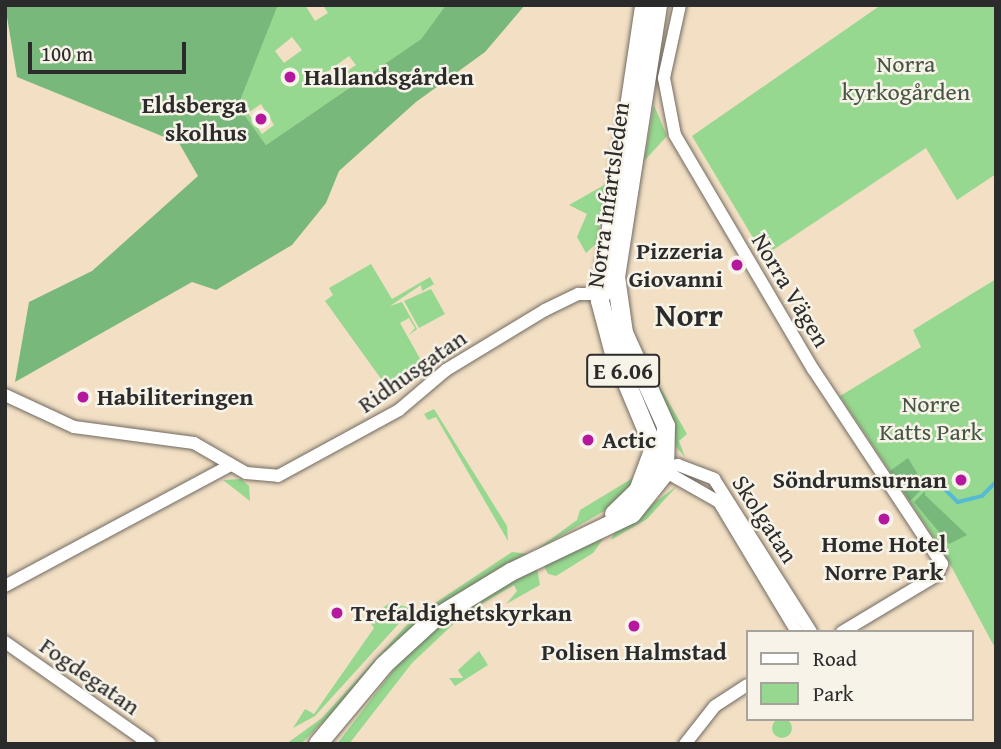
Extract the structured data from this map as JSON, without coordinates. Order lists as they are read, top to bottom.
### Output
{
  "streets": {
    "highway": ["Norra Infartsleden", "E 6.06"],
    "street": [
      "Norra Vägen",
      "Ridhusgatan",
      "Skolgatan",
      "Fogdegatan"
    ]
  },
  "crossings": [
    ["Norra Infartsleden", "Ridhusgatan"],
    ["Norra Infartsleden", "E 6.06"],
    ["Norra Infartsleden", "Skolgatan"],
    ["E 6.06", "Skolgatan"]
  ],
  "districts": ["Norr"],
  "parks": ["Norra kyrkogården", "Norre Katts Park"],
  "places": [
    "Hallandsgården",
    "Eldsberga skolhus",
    "Pizzeria Giovanni",
    "Habiliteringen",
    "Actic",
    "Söndrumsurnan",
    "Home Hotel Norre Park",
    "Trefaldighetskyrkan",
    "Polisen Halmstad"
  ],
  "legend": ["Road", "Park"],
  "scale_bar": "100 m"
}
